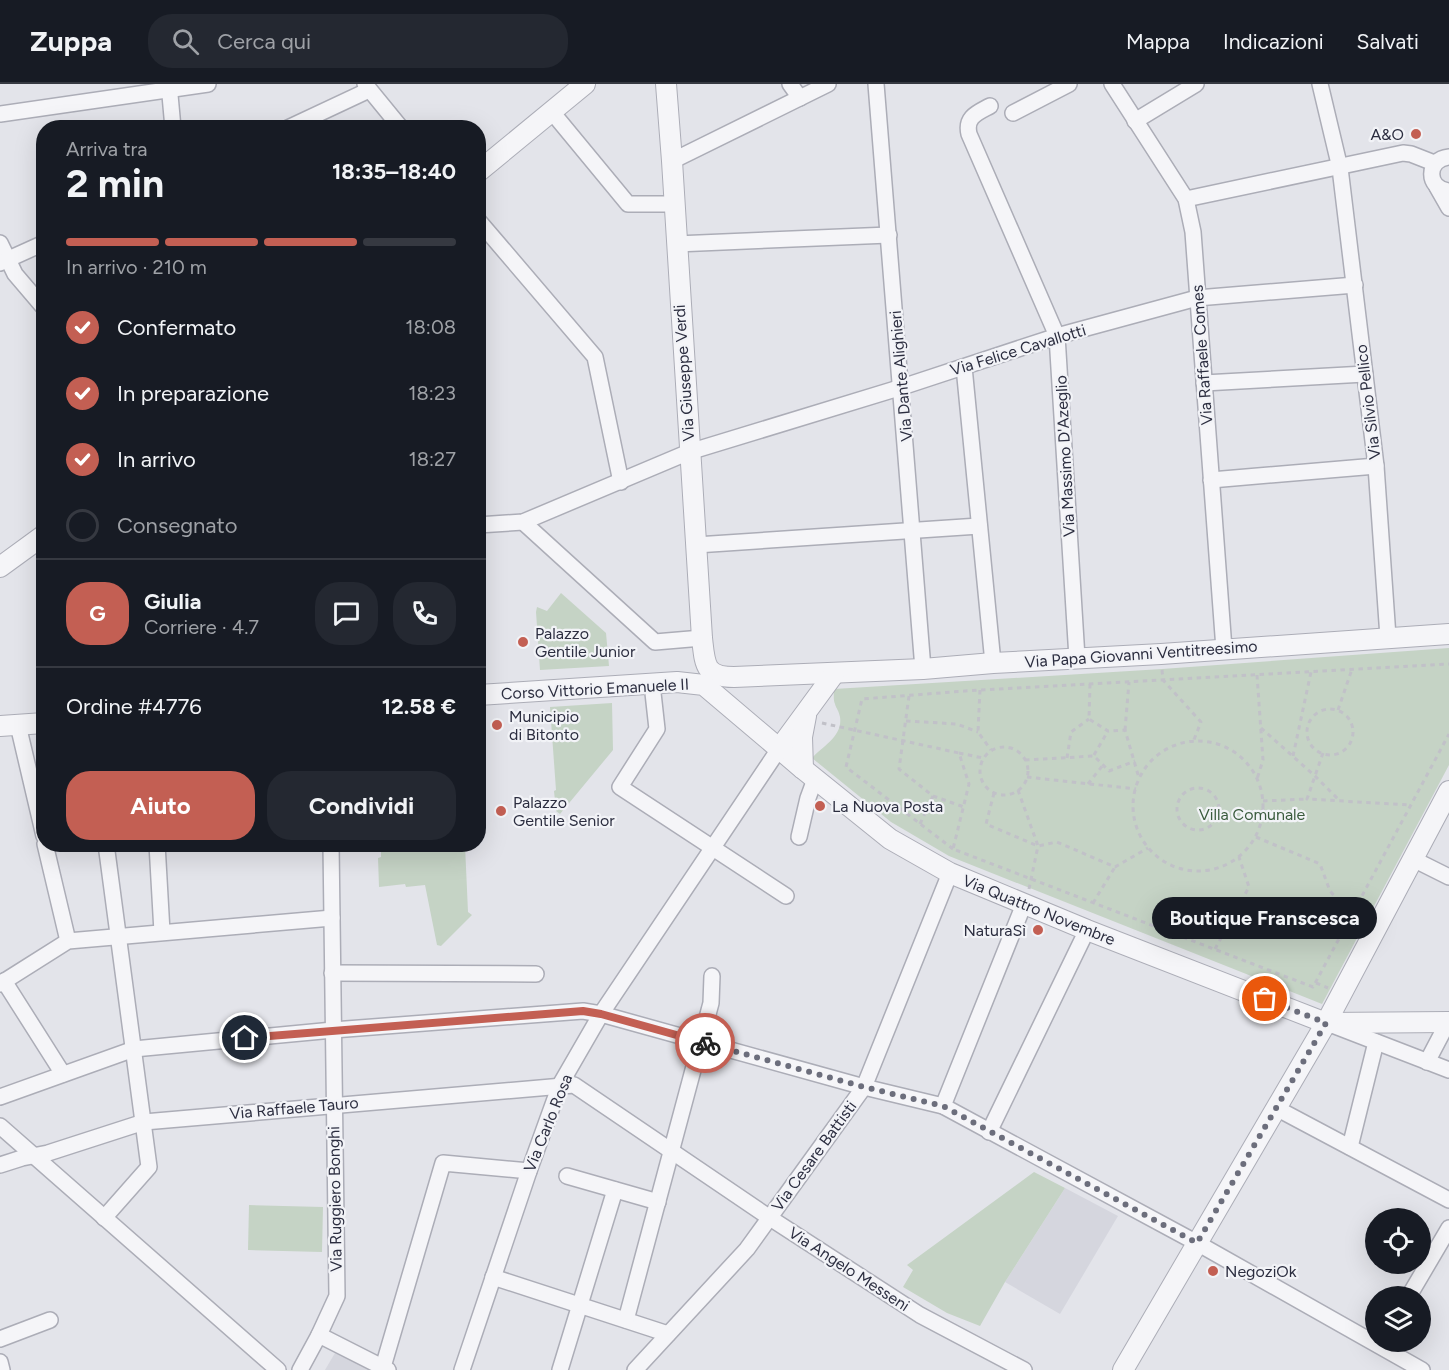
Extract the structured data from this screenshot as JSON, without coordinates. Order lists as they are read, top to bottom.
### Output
{
  "streets": {
    "street": [
      "Via Felice Cavallotti",
      "Via Raffaele Comes",
      "Via Giuseppe Verdi",
      "Via Dante Alighieri",
      "Via Silvio Pellico",
      "Via Massimo D'Azeglio",
      "Via Papa Giovanni Ventitreesimo",
      "Corso Vittorio Emanuele II",
      "Via Quattro Novembre",
      "Via Raffaele Tauro",
      "Via Carlo Rosa",
      "Via Cesare Battisti",
      "Via Ruggiero Bonghi",
      "Via Angelo Messeni"
    ]
  },
  "crossings": [
    ["Via Felice Cavallotti", "Via Raffaele Comes"],
    ["Via Felice Cavallotti", "Via Giuseppe Verdi"],
    ["Via Felice Cavallotti", "Via Dante Alighieri"],
    ["Via Felice Cavallotti", "Via Silvio Pellico"],
    ["Via Felice Cavallotti", "Via Massimo D'Azeglio"],
    ["Via Raffaele Comes", "Via Papa Giovanni Ventitreesimo"],
    ["Via Giuseppe Verdi", "Via Papa Giovanni Ventitreesimo"],
    ["Via Dante Alighieri", "Via Papa Giovanni Ventitreesimo"],
    ["Via Silvio Pellico", "Via Papa Giovanni Ventitreesimo"],
    ["Via Massimo D'Azeglio", "Via Papa Giovanni Ventitreesimo"],
    ["Corso Vittorio Emanuele II", "Via Quattro Novembre"],
    ["Via Quattro Novembre", "Via Carlo Rosa"],
    ["Via Quattro Novembre", "Via Cesare Battisti"],
    ["Via Raffaele Tauro", "Via Carlo Rosa"],
    ["Via Raffaele Tauro", "Via Ruggiero Bonghi"],
    ["Via Raffaele Tauro", "Via Angelo Messeni"],
    ["Via Carlo Rosa", "Via Angelo Messeni"],
    ["Via Cesare Battisti", "Via Angelo Messeni"]
  ],
  "parks": ["Villa Comunale"],
  "places": [
    "A&O",
    "Palazzo Gentile Junior",
    "Municipio di Bitonto",
    "La Nuova Posta",
    "Palazzo Gentile Senior",
    "NaturaSì",
    "Boutique Franscesca",
    "NegoziOk"
  ],
  "page": {
    "header": "Zuppa",
    "search": "Cerca qui",
    "nav": ["Mappa", "Indicazioni", "Salvati"],
    "heading": ["2 min", "Arriva tra", "18:35–18:40"],
    "panel": [
      "Giulia",
      "Corriere · 4.7",
      "Ordine #4776",
      "12.58 €"
    ],
    "bar": "In arrivo · 210 m",
    "list": [
      ["Confermato", "18:08"],
      ["In preparazione", "18:23"],
      ["In arrivo", "18:27"],
      "Consegnato"
    ],
    "round": "G",
    "buttons": ["Aiuto", "Condividi"],
    "bubble": "Boutique Franscesca"
  }
}
